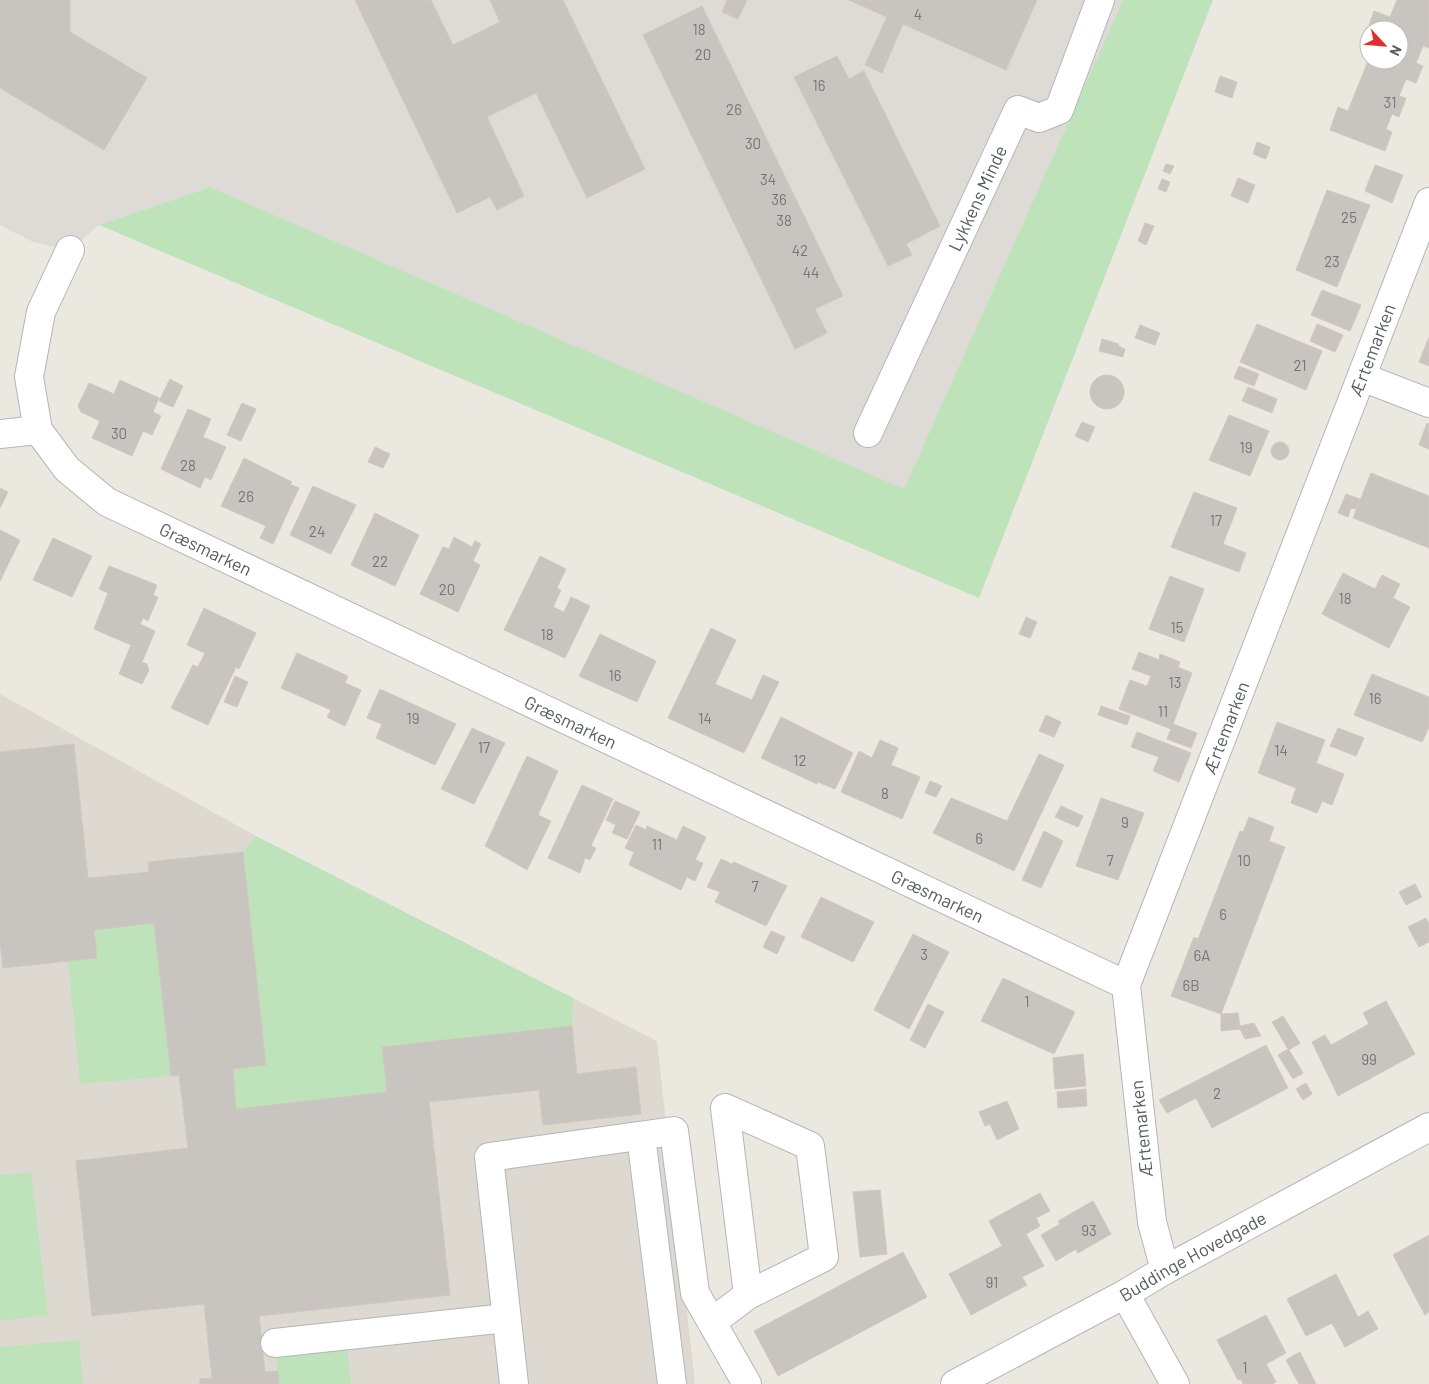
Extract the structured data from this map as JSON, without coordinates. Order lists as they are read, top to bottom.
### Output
{
  "streets": {
    "street": [
      "Lykkens Minde",
      "Ærtemarken",
      "Græsmarken",
      "Buddinge Hovedgade"
    ]
  },
  "crossings": [
    ["Ærtemarken", "Græsmarken"],
    ["Ærtemarken", "Buddinge Hovedgade"]
  ],
  "house_numbers": [
    "4",
    "18",
    "20",
    "16",
    "31",
    "26",
    "30",
    "34",
    "36",
    "25",
    "38",
    "42",
    "23",
    "44",
    "21",
    "30",
    "19",
    "28",
    "26",
    "17",
    "24",
    "22",
    "20",
    "18",
    "15",
    "18",
    "16",
    "13",
    "16",
    "11",
    "19",
    "14",
    "17",
    "14",
    "12",
    "8",
    "9",
    "6",
    "11",
    "7",
    "10",
    "7",
    "6",
    "3",
    "6A",
    "6B",
    "1",
    "99",
    "2",
    "93",
    "91",
    "1"
  ],
  "north": "bottom right"
}
